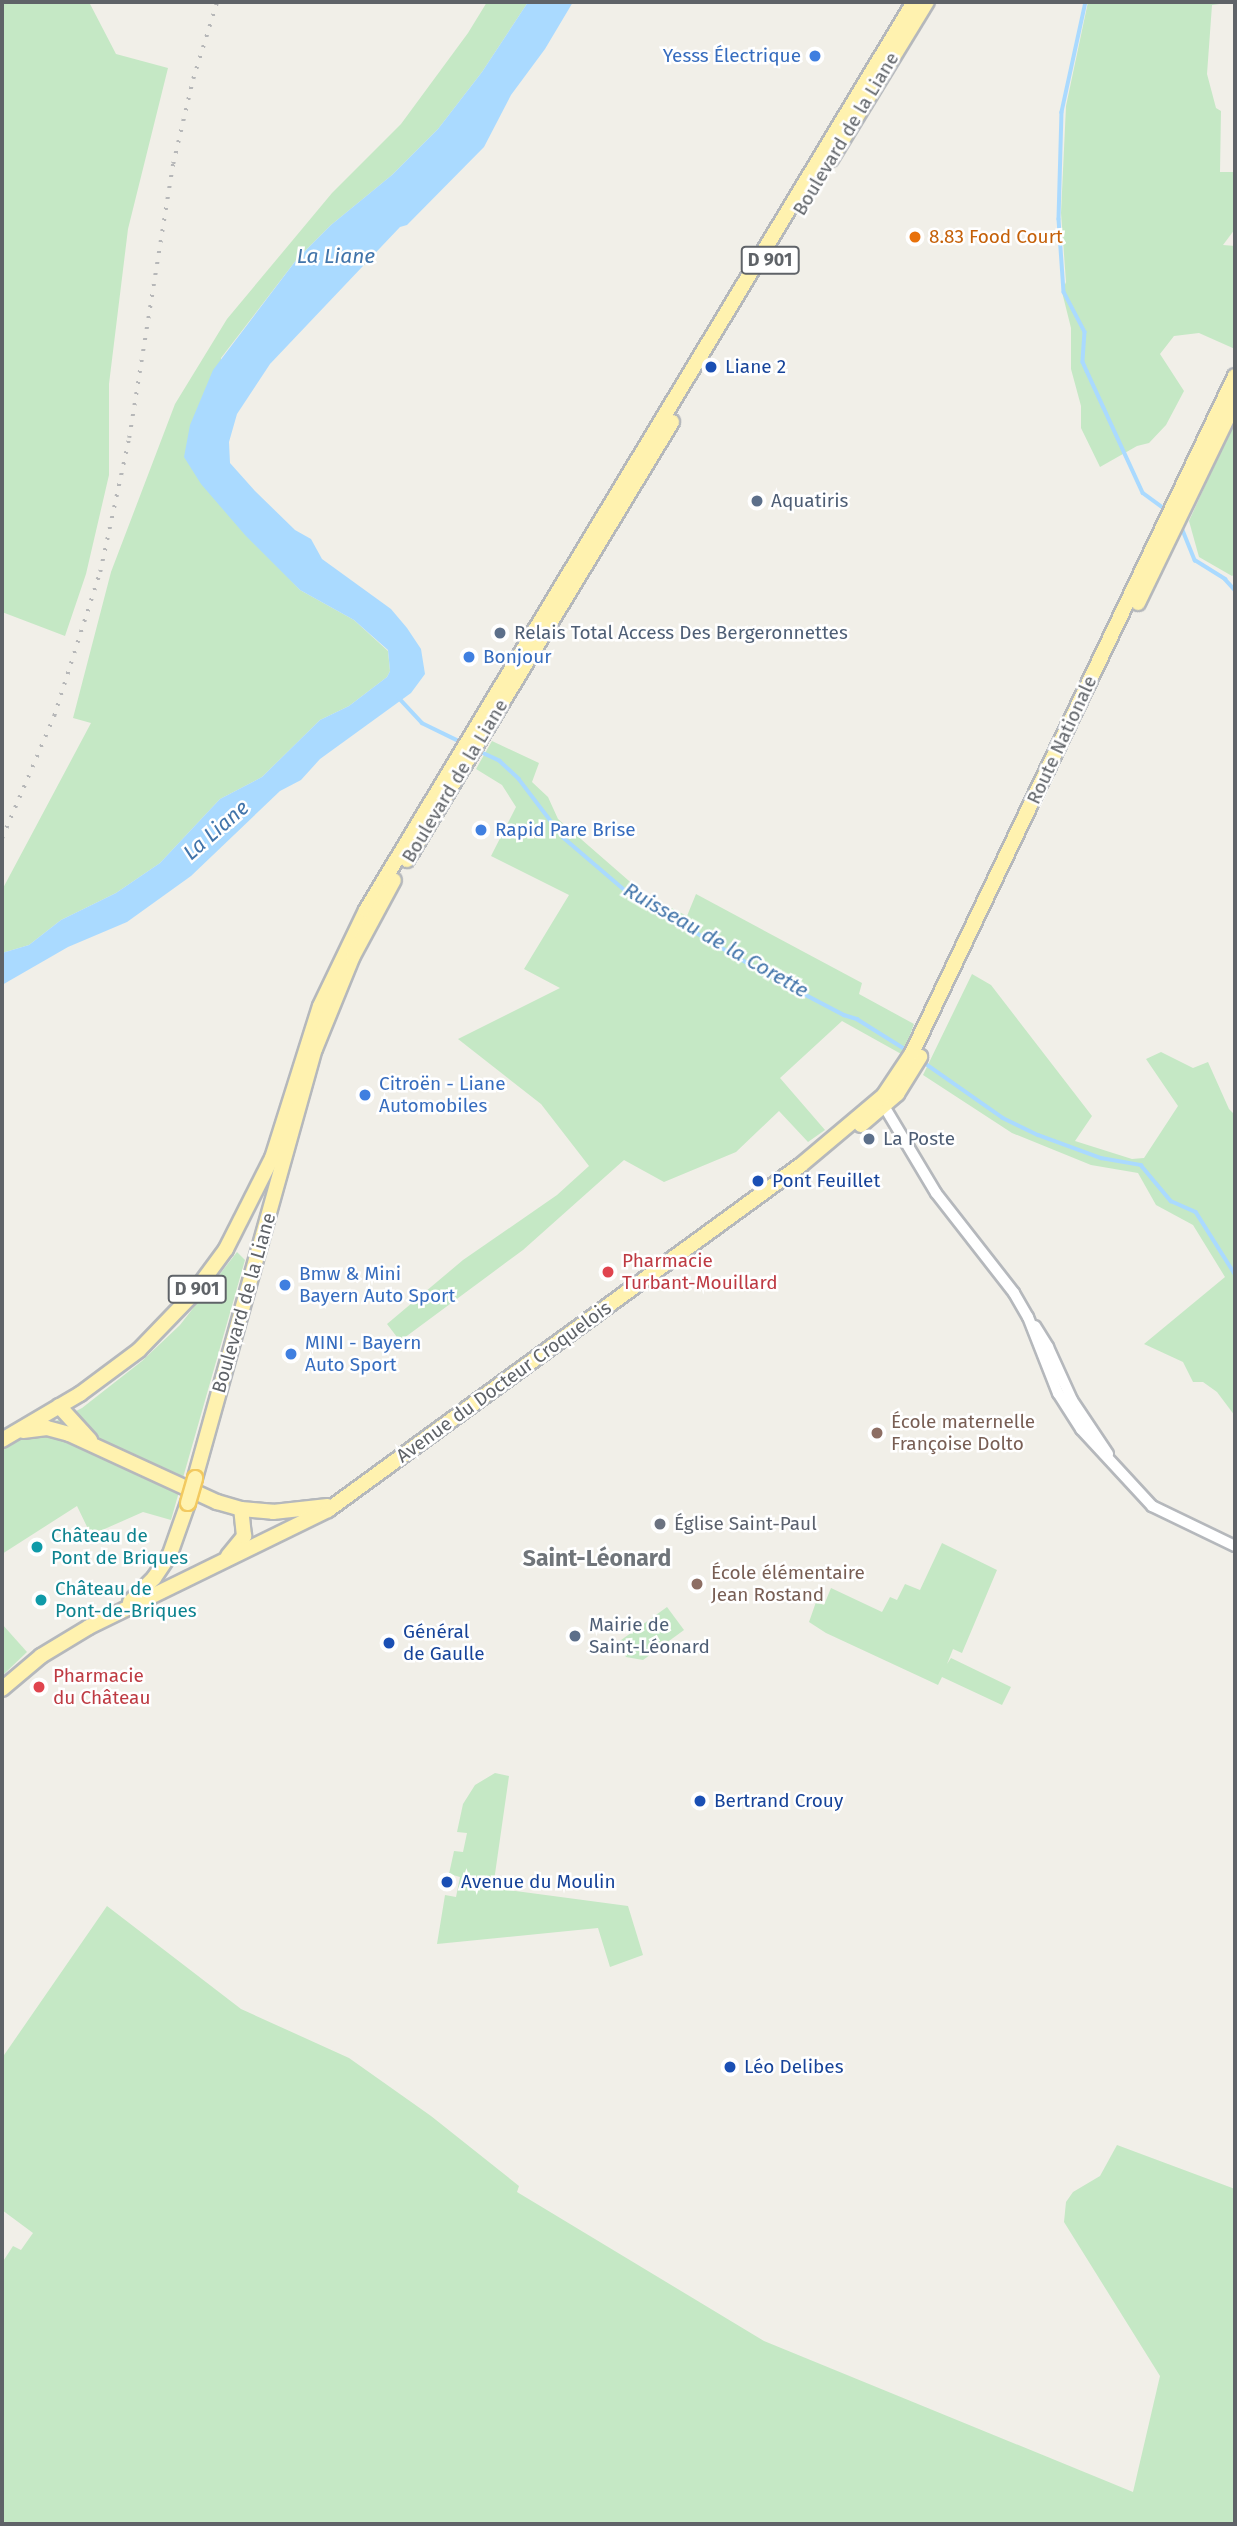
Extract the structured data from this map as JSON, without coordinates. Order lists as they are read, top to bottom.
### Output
{
  "streets": {
    "main road": [
      "Boulevard de la Liane",
      "D 901",
      "Route Nationale",
      "Avenue du Docteur Croquelois"
    ]
  },
  "crossings": [
    ["Boulevard de la Liane", "Avenue du Docteur Croquelois"],
    ["Route Nationale", "Avenue du Docteur Croquelois"]
  ],
  "districts": ["Saint-Léonard"],
  "water": ["La Liane", "Ruisseau de la Corette"],
  "places": [
    "Yesss Électrique",
    "8.83 Food Court",
    "Liane 2",
    "Aquatiris",
    "Relais Total Access Des Bergeronnettes",
    "Bonjour",
    "Rapid Pare Brise",
    "Citroën - Liane Automobiles",
    "La Poste",
    "Pont Feuillet",
    "Pharmacie Turbant-Mouillard",
    "Bmw & Mini Bayern Auto Sport",
    "MINI - Bayern Auto Sport",
    "École maternelle Françoise Dolto",
    "Église Saint-Paul",
    "Château de Pont de Briques",
    "École élémentaire Jean Rostand",
    "Château de Pont-de-Briques",
    "Mairie de Saint-Léonard",
    "Général de Gaulle",
    "Pharmacie du Château",
    "Bertrand Crouy",
    "Avenue du Moulin",
    "Léo Delibes"
  ]
}
